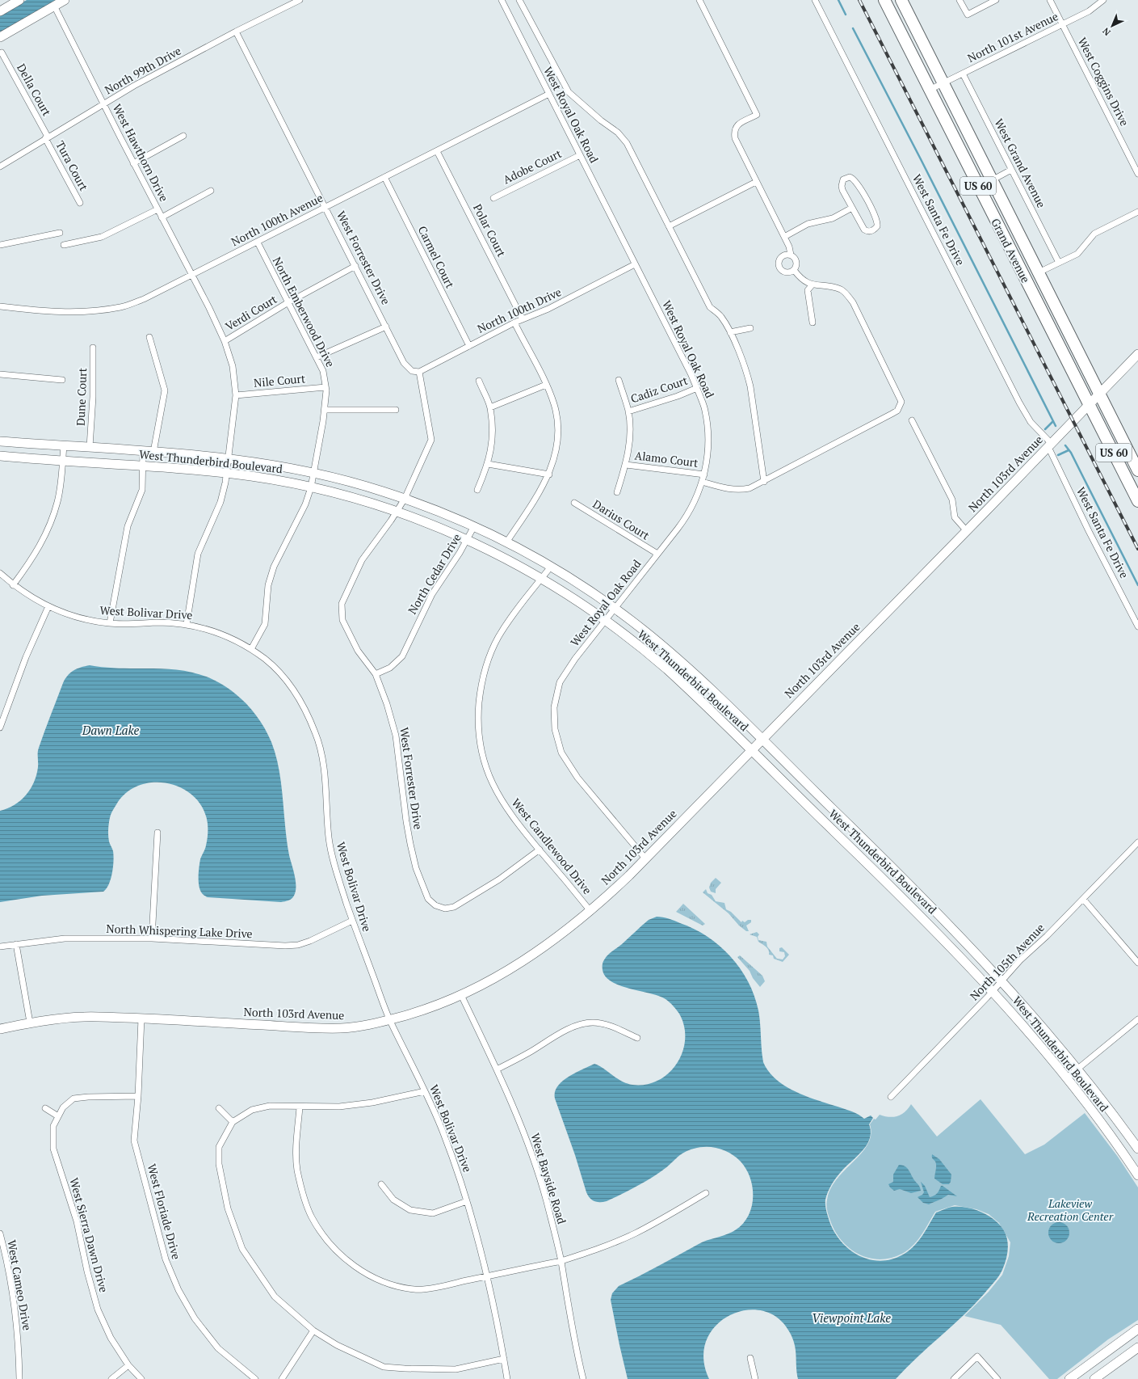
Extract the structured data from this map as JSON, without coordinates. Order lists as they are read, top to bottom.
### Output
{
  "streets": {
    "highway": ["US 60", "Grand Avenue"],
    "street": [
      "North 101st Avenue",
      "North 99th Drive",
      "West Coggins Drive",
      "Della Court",
      "West Royal Oak Road",
      "West Hawthorn Drive",
      "West Grand Avenue",
      "Tura Court",
      "Adobe Court",
      "North 100th Avenue",
      "West Santa Fe Drive",
      "Polar Court",
      "Carmel Court",
      "West Forrester Drive",
      "North 100th Drive",
      "North Emberwood Drive",
      "Verdi Court",
      "Nile Court",
      "Cadiz Court",
      "Dune Court",
      "Alamo Court",
      "West Thunderbird Boulevard",
      "North 103rd Avenue",
      "Darius Court",
      "North Cedar Drive",
      "West Bolivar Drive",
      "West Candlewood Drive",
      "North Whispering Lake Drive",
      "North 105th Avenue",
      "West Bayside Road",
      "West Floriade Drive",
      "West Sierra Dawn Drive",
      "West Cameo Drive"
    ]
  },
  "crossings": [
    ["North 101st Avenue", "West Coggins Drive"],
    ["North 101st Avenue", "West Grand Avenue"],
    ["North 101st Avenue", "Grand Avenue"],
    ["North 99th Drive", "Della Court"],
    ["North 99th Drive", "West Hawthorn Drive"],
    ["North 99th Drive", "Tura Court"],
    ["North 99th Drive", "West Forrester Drive"],
    ["Della Court", "Tura Court"],
    ["West Royal Oak Road", "Adobe Court"],
    ["West Royal Oak Road", "North 100th Avenue"],
    ["West Royal Oak Road", "North 100th Drive"],
    ["West Royal Oak Road", "Cadiz Court"],
    ["West Royal Oak Road", "Alamo Court"],
    ["West Royal Oak Road", "West Thunderbird Boulevard"],
    ["West Royal Oak Road", "North 103rd Avenue"],
    ["West Royal Oak Road", "Darius Court"],
    ["West Hawthorn Drive", "North 100th Avenue"],
    ["West Hawthorn Drive", "Verdi Court"],
    ["West Hawthorn Drive", "Nile Court"],
    ["West Hawthorn Drive", "West Thunderbird Boulevard"],
    ["West Hawthorn Drive", "West Bolivar Drive"],
    ["North 100th Avenue", "Polar Court"],
    ["North 100th Avenue", "Carmel Court"],
    ["North 100th Avenue", "West Forrester Drive"],
    ["North 100th Avenue", "North Emberwood Drive"],
    ["West Santa Fe Drive", "North 103rd Avenue"],
    ["Polar Court", "North 100th Drive"],
    ["Grand Avenue", "North 103rd Avenue"],
    ["Carmel Court", "North 100th Drive"],
    ["West Forrester Drive", "North 100th Drive"],
    ["West Forrester Drive", "Verdi Court"],
    ["West Forrester Drive", "West Thunderbird Boulevard"],
    ["West Forrester Drive", "North Cedar Drive"],
    ["West Forrester Drive", "West Candlewood Drive"],
    ["North Emberwood Drive", "Verdi Court"],
    ["North Emberwood Drive", "Nile Court"],
    ["North Emberwood Drive", "West Thunderbird Boulevard"],
    ["North Emberwood Drive", "West Bolivar Drive"],
    ["Dune Court", "West Thunderbird Boulevard"],
    ["West Thunderbird Boulevard", "North 103rd Avenue"],
    ["West Thunderbird Boulevard", "North Cedar Drive"],
    ["West Thunderbird Boulevard", "West Candlewood Drive"],
    ["West Thunderbird Boulevard", "North 105th Avenue"],
    ["North 103rd Avenue", "West Bolivar Drive"],
    ["North 103rd Avenue", "West Candlewood Drive"],
    ["North 103rd Avenue", "West Bayside Road"],
    ["North 103rd Avenue", "West Floriade Drive"],
    ["West Bolivar Drive", "North Whispering Lake Drive"],
    ["West Floriade Drive", "West Sierra Dawn Drive"]
  ],
  "water": ["Dawn Lake", "Viewpoint Lake"],
  "parks": ["Lakeview Recreation Center"],
  "north": "bottom left"
}
